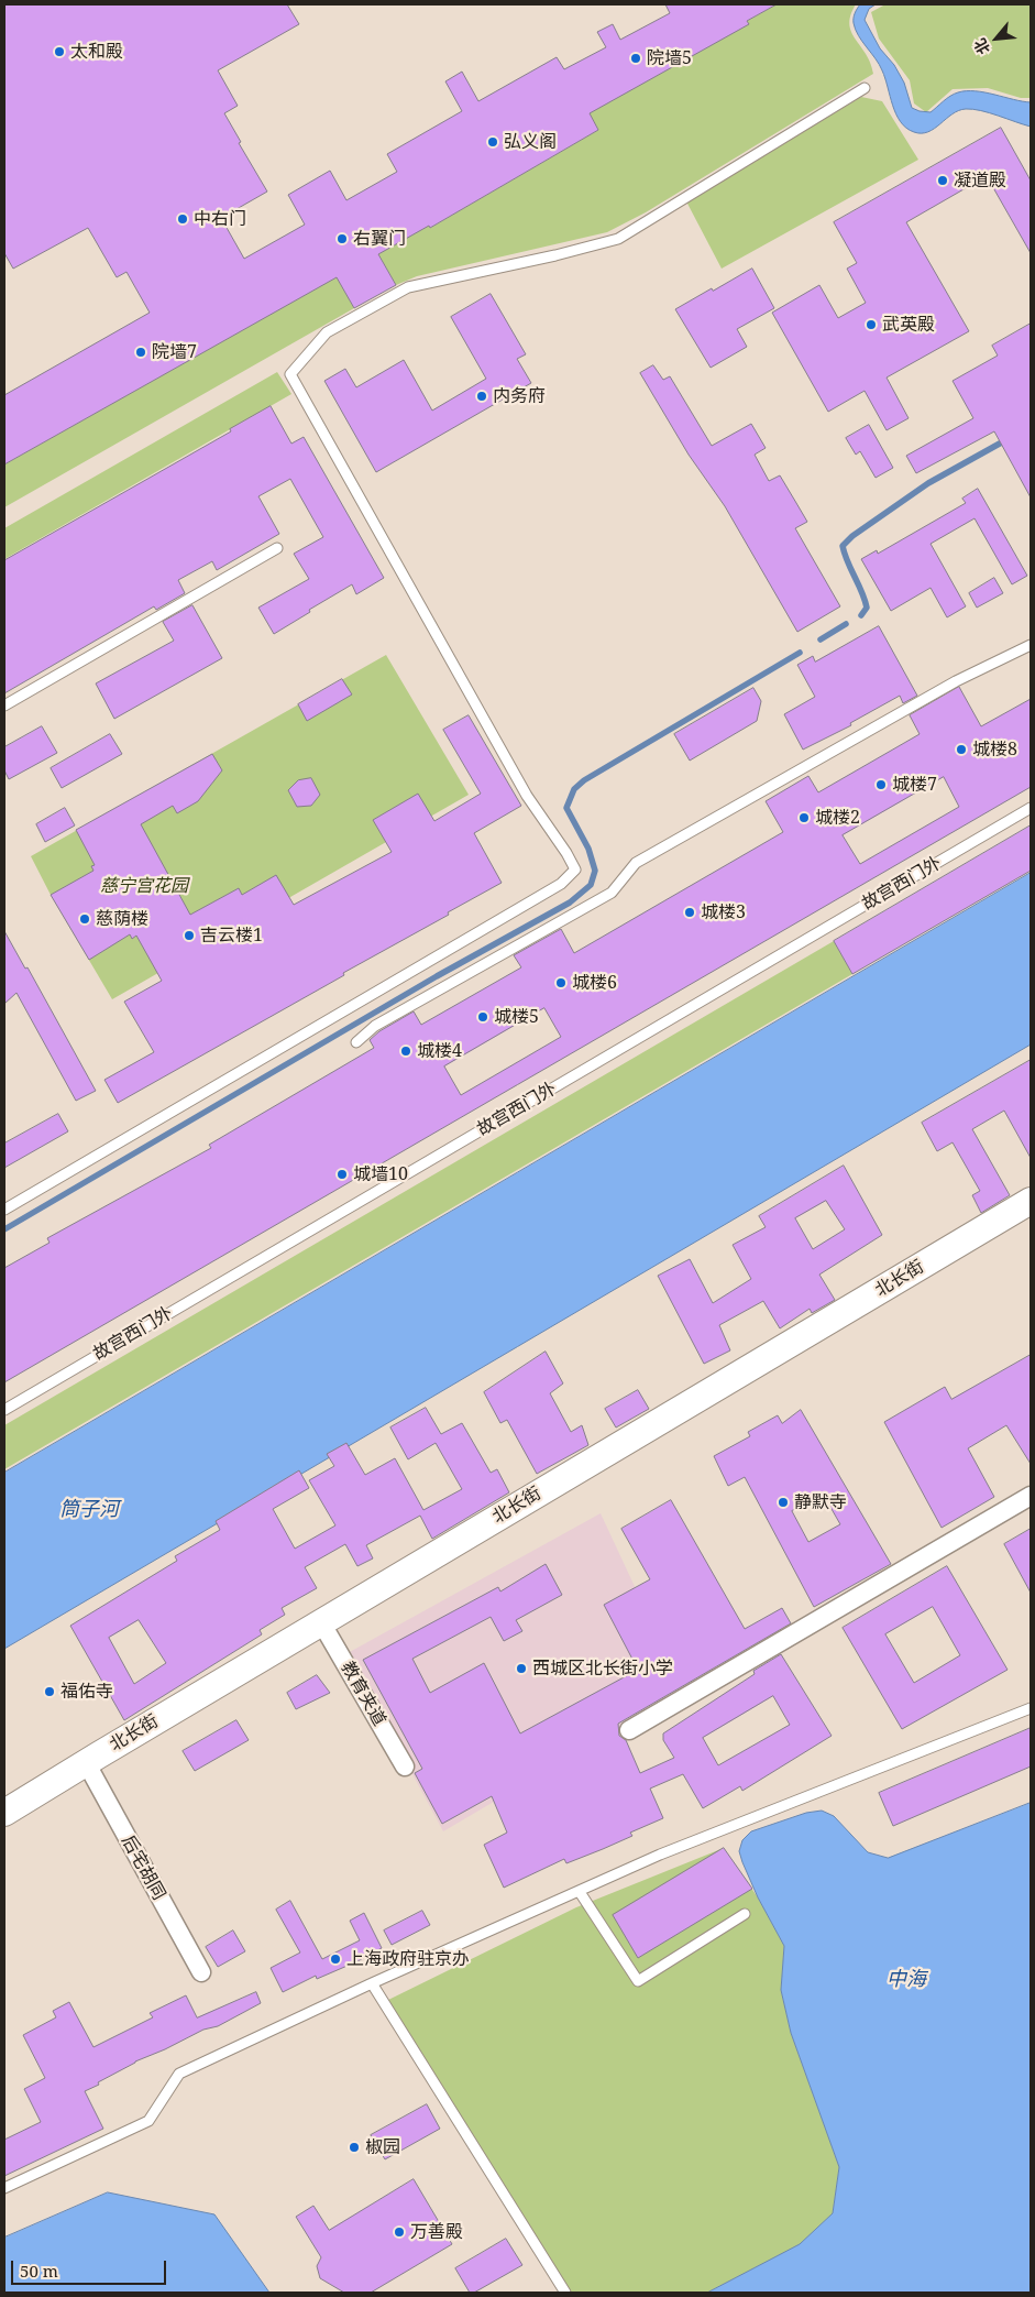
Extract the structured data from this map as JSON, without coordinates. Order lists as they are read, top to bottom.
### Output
{
  "streets": {
    "street": ["北长街", "教育夹道", "后宅胡同"],
    "lane": ["故宫西门外"]
  },
  "crossings": [
    ["北长街", "教育夹道"],
    ["北长街", "后宅胡同"]
  ],
  "water": ["筒子河", "中海"],
  "parks": ["慈宁宫花园"],
  "places": [
    "太和殿",
    "院墙5",
    "弘义阁",
    "凝道殿",
    "中右门",
    "右翼门",
    "武英殿",
    "院墙7",
    "内务府",
    "城楼8",
    "城楼7",
    "城楼2",
    "城楼3",
    "慈荫楼",
    "吉云楼1",
    "城楼6",
    "城楼5",
    "城楼4",
    "城墙10",
    "静默寺",
    "西城区北长街小学",
    "福佑寺",
    "上海政府驻京办",
    "椒园",
    "万善殿"
  ],
  "scale_bar": "50 m",
  "north": "bottom left"
}
